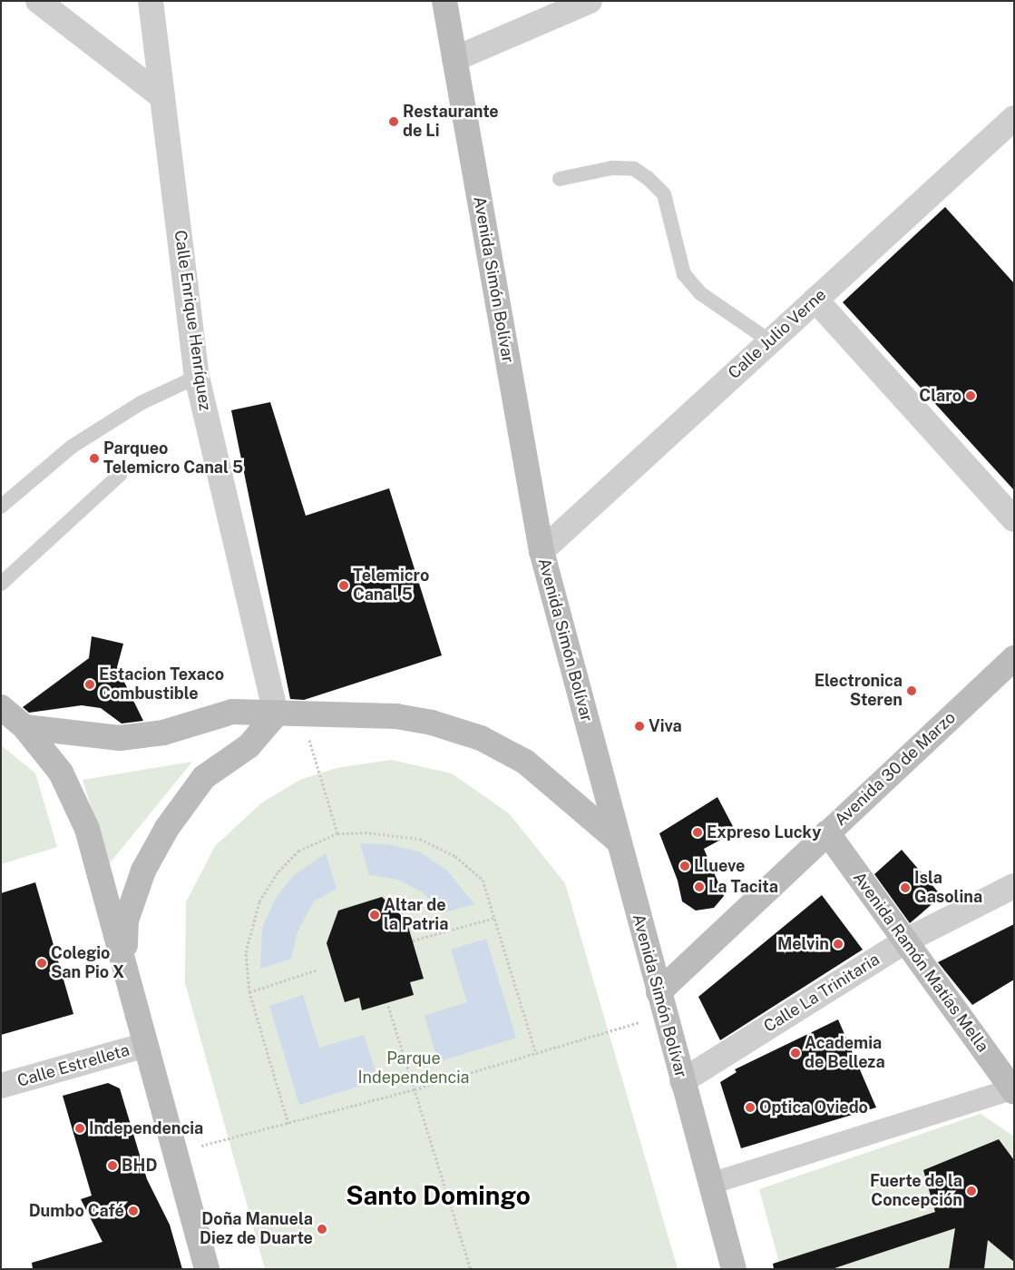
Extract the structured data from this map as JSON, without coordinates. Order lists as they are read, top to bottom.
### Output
{
  "streets": {
    "main road": ["Avenida Simón Bolívar", "Avenida 30 de Marzo", "Avenida Ramón Matías Mella"],
    "street": [
      "Calle Enrique Henríquez",
      "Calle Julio Verne",
      "Calle La Trinitaria",
      "Calle Estrelleta"
    ]
  },
  "crossings": [
    ["Avenida Simón Bolívar", "Calle Julio Verne"],
    ["Avenida Simón Bolívar", "Avenida 30 de Marzo"],
    ["Avenida Simón Bolívar", "Calle La Trinitaria"],
    ["Avenida 30 de Marzo", "Avenida Ramón Matías Mella"],
    ["Avenida Ramón Matías Mella", "Calle La Trinitaria"]
  ],
  "districts": ["Santo Domingo"],
  "parks": ["Parque Independencia"],
  "places": [
    "Restaurante de Li",
    "Claro",
    "Parqueo Telemicro Canal 5",
    "Telemicro Canal 5",
    "Estacion Texaco Combustible",
    "Electronica Steren",
    "Viva",
    "Expreso Lucky",
    "Llueve",
    "La Tacita",
    "Isla Gasolina",
    "Altar de la Patria",
    "Melvin",
    "Colegio San Pio X",
    "Academia de Belleza",
    "Optica Oviedo",
    "Independencia",
    "BHD",
    "Fuerte de la Concepción",
    "Dumbo Café",
    "Doña Manuela Diez de Duarte"
  ]
}
